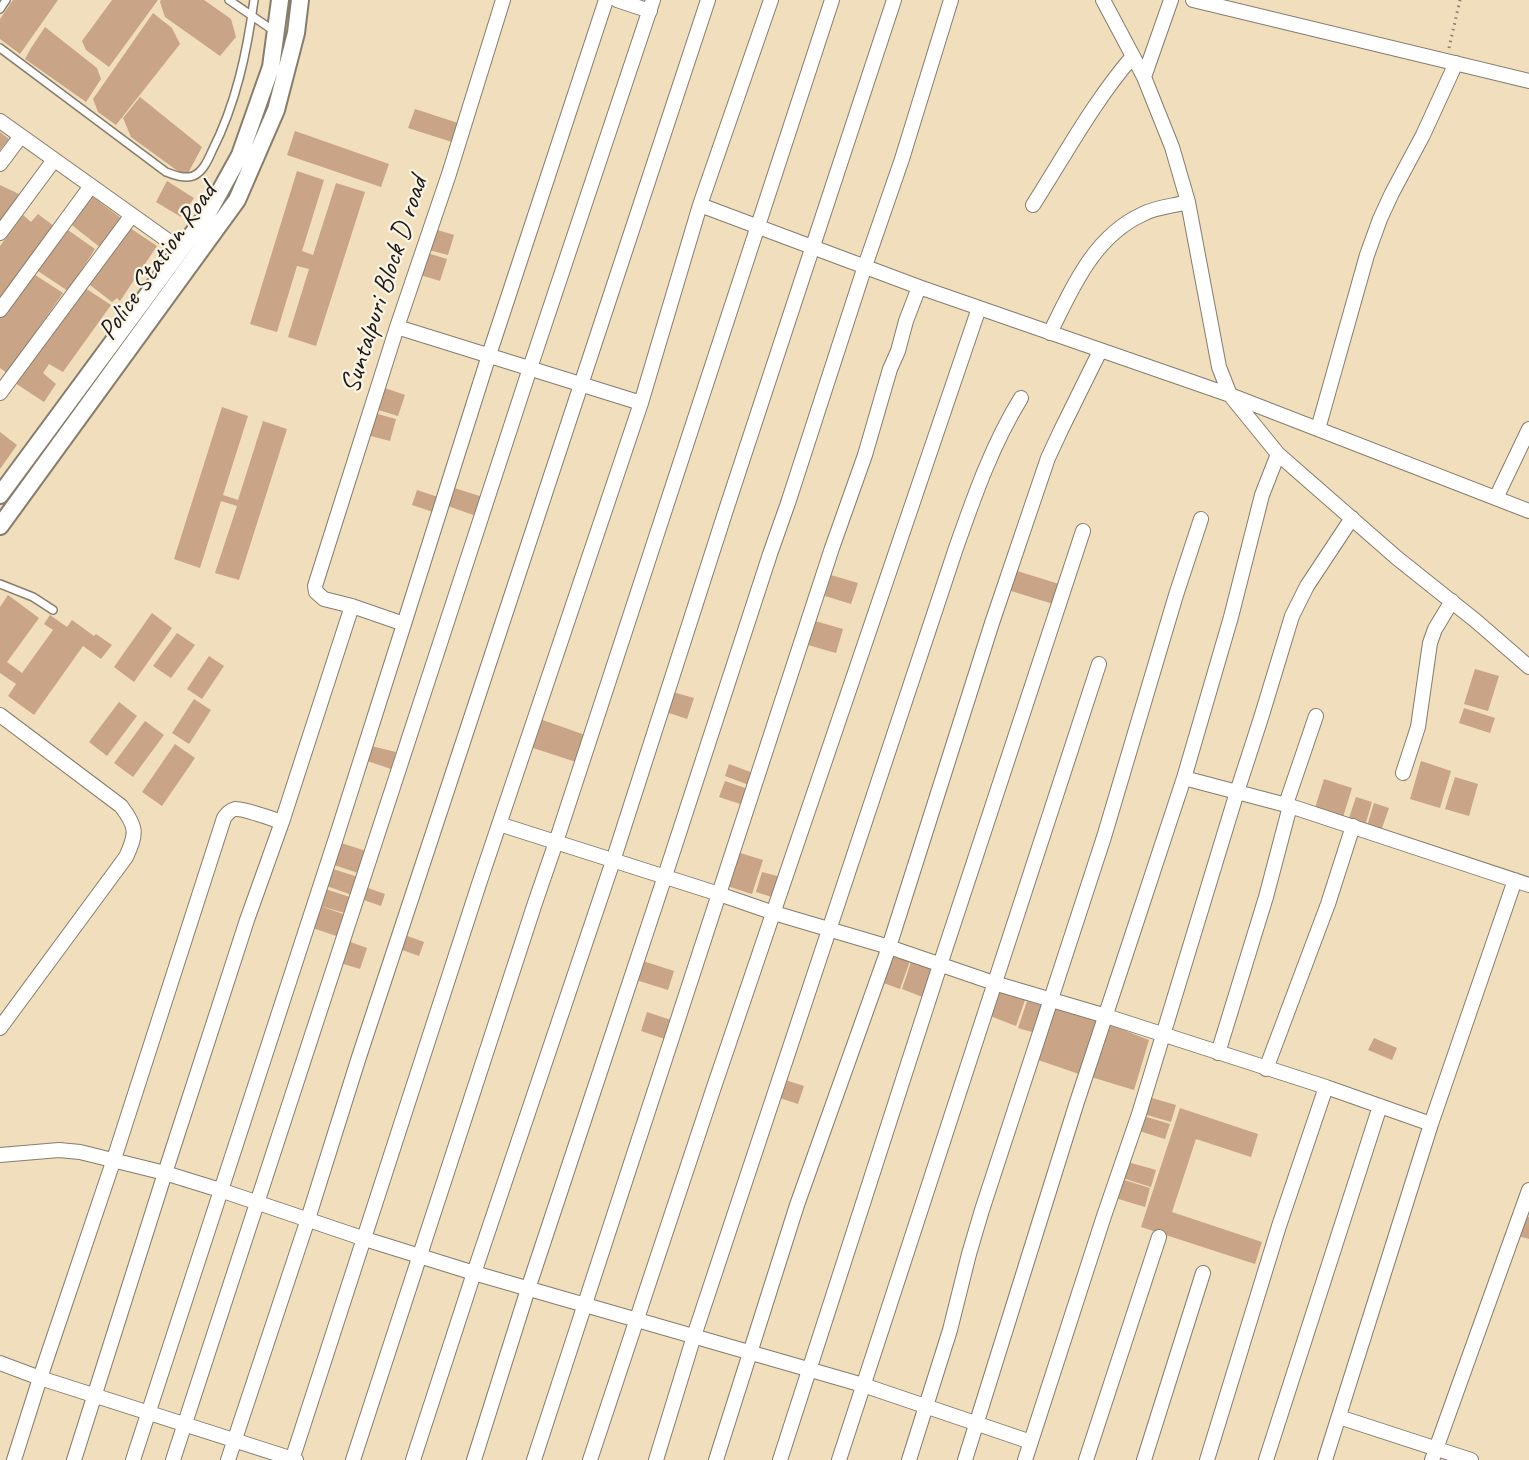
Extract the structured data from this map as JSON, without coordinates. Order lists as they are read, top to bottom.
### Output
{
  "streets": {
    "street": ["Police Station Road", "Suntalpuri Block D road"]
  }
}
